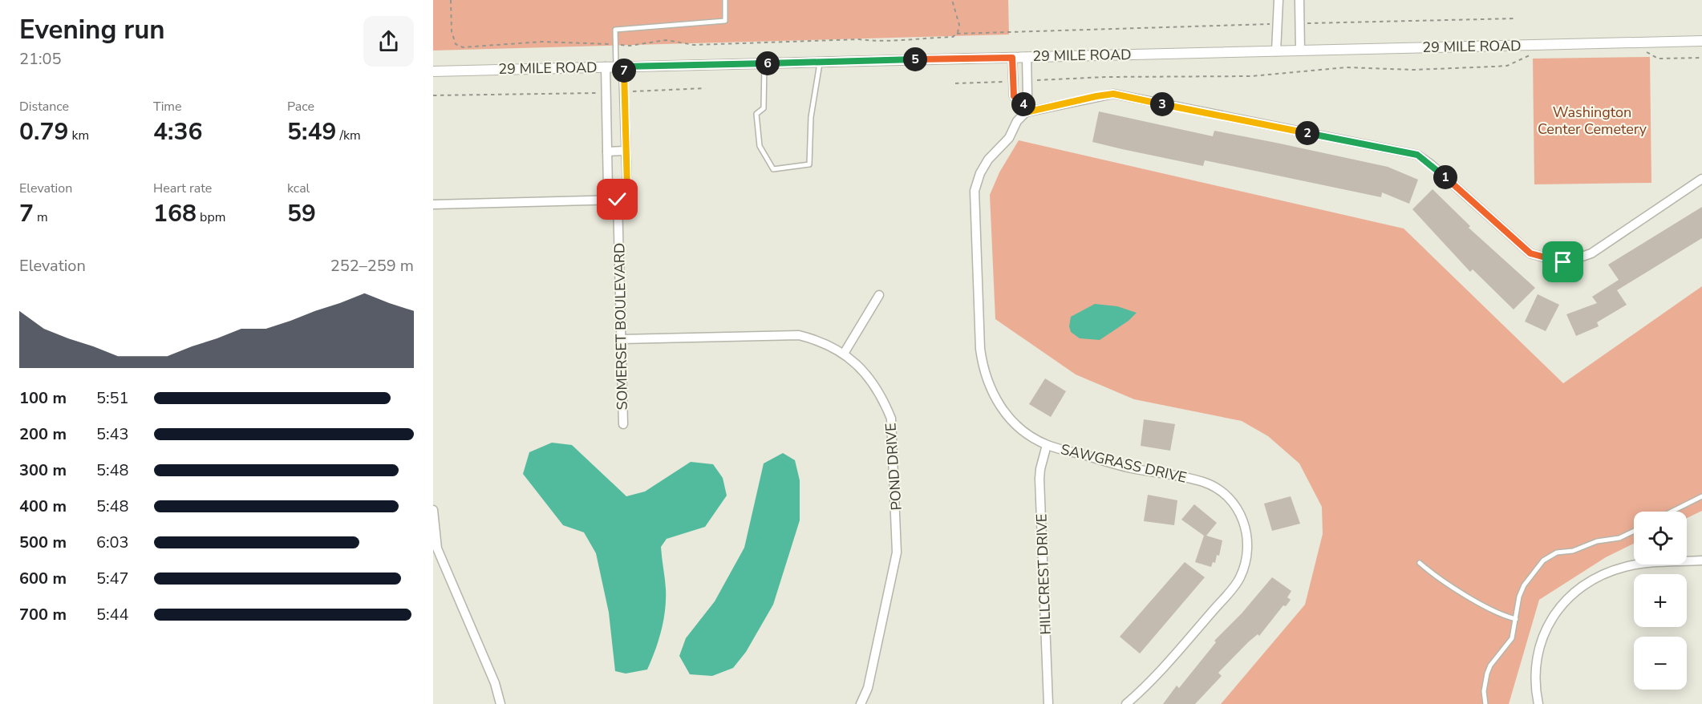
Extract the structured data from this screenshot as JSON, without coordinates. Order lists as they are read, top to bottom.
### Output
{
  "streets": {
    "street": [
      "29 MILE ROAD",
      "SOMERSET BOULEVARD",
      "SAWGRASS DRIVE",
      "POND DRIVE",
      "HILLCREST DRIVE"
    ]
  },
  "crossings": [
    ["29 MILE ROAD", "SOMERSET BOULEVARD"],
    ["SOMERSET BOULEVARD", "POND DRIVE"],
    ["SAWGRASS DRIVE", "HILLCREST DRIVE"]
  ],
  "parks": ["Washington Center Cemetery"],
  "page": {
    "heading": ["Evening run", "21:05"],
    "pins": [
      "5",
      "6",
      "7",
      "3",
      "4",
      "2",
      "1"
    ],
    "stats": [
      ["Distance", "0.79 km"],
      ["Time", "4:36"],
      ["Pace", "5:49 /km"],
      ["Elevation", "7 m"],
      ["Heart rate", "168 bpm"],
      ["kcal", "59"]
    ],
    "chart": ["Elevation", "252–259 m"],
    "list": [
      {
        "name": "100 m",
        "note": "5:51"
      },
      {
        "name": "200 m",
        "note": "5:43"
      },
      {
        "name": "300 m",
        "note": "5:48"
      },
      {
        "name": "400 m",
        "note": "5:48"
      },
      {
        "name": "500 m",
        "note": "6:03"
      },
      {
        "name": "600 m",
        "note": "5:47"
      },
      {
        "name": "700 m",
        "note": "5:44"
      }
    ],
    "map_buttons": ["+", "−"]
  }
}
